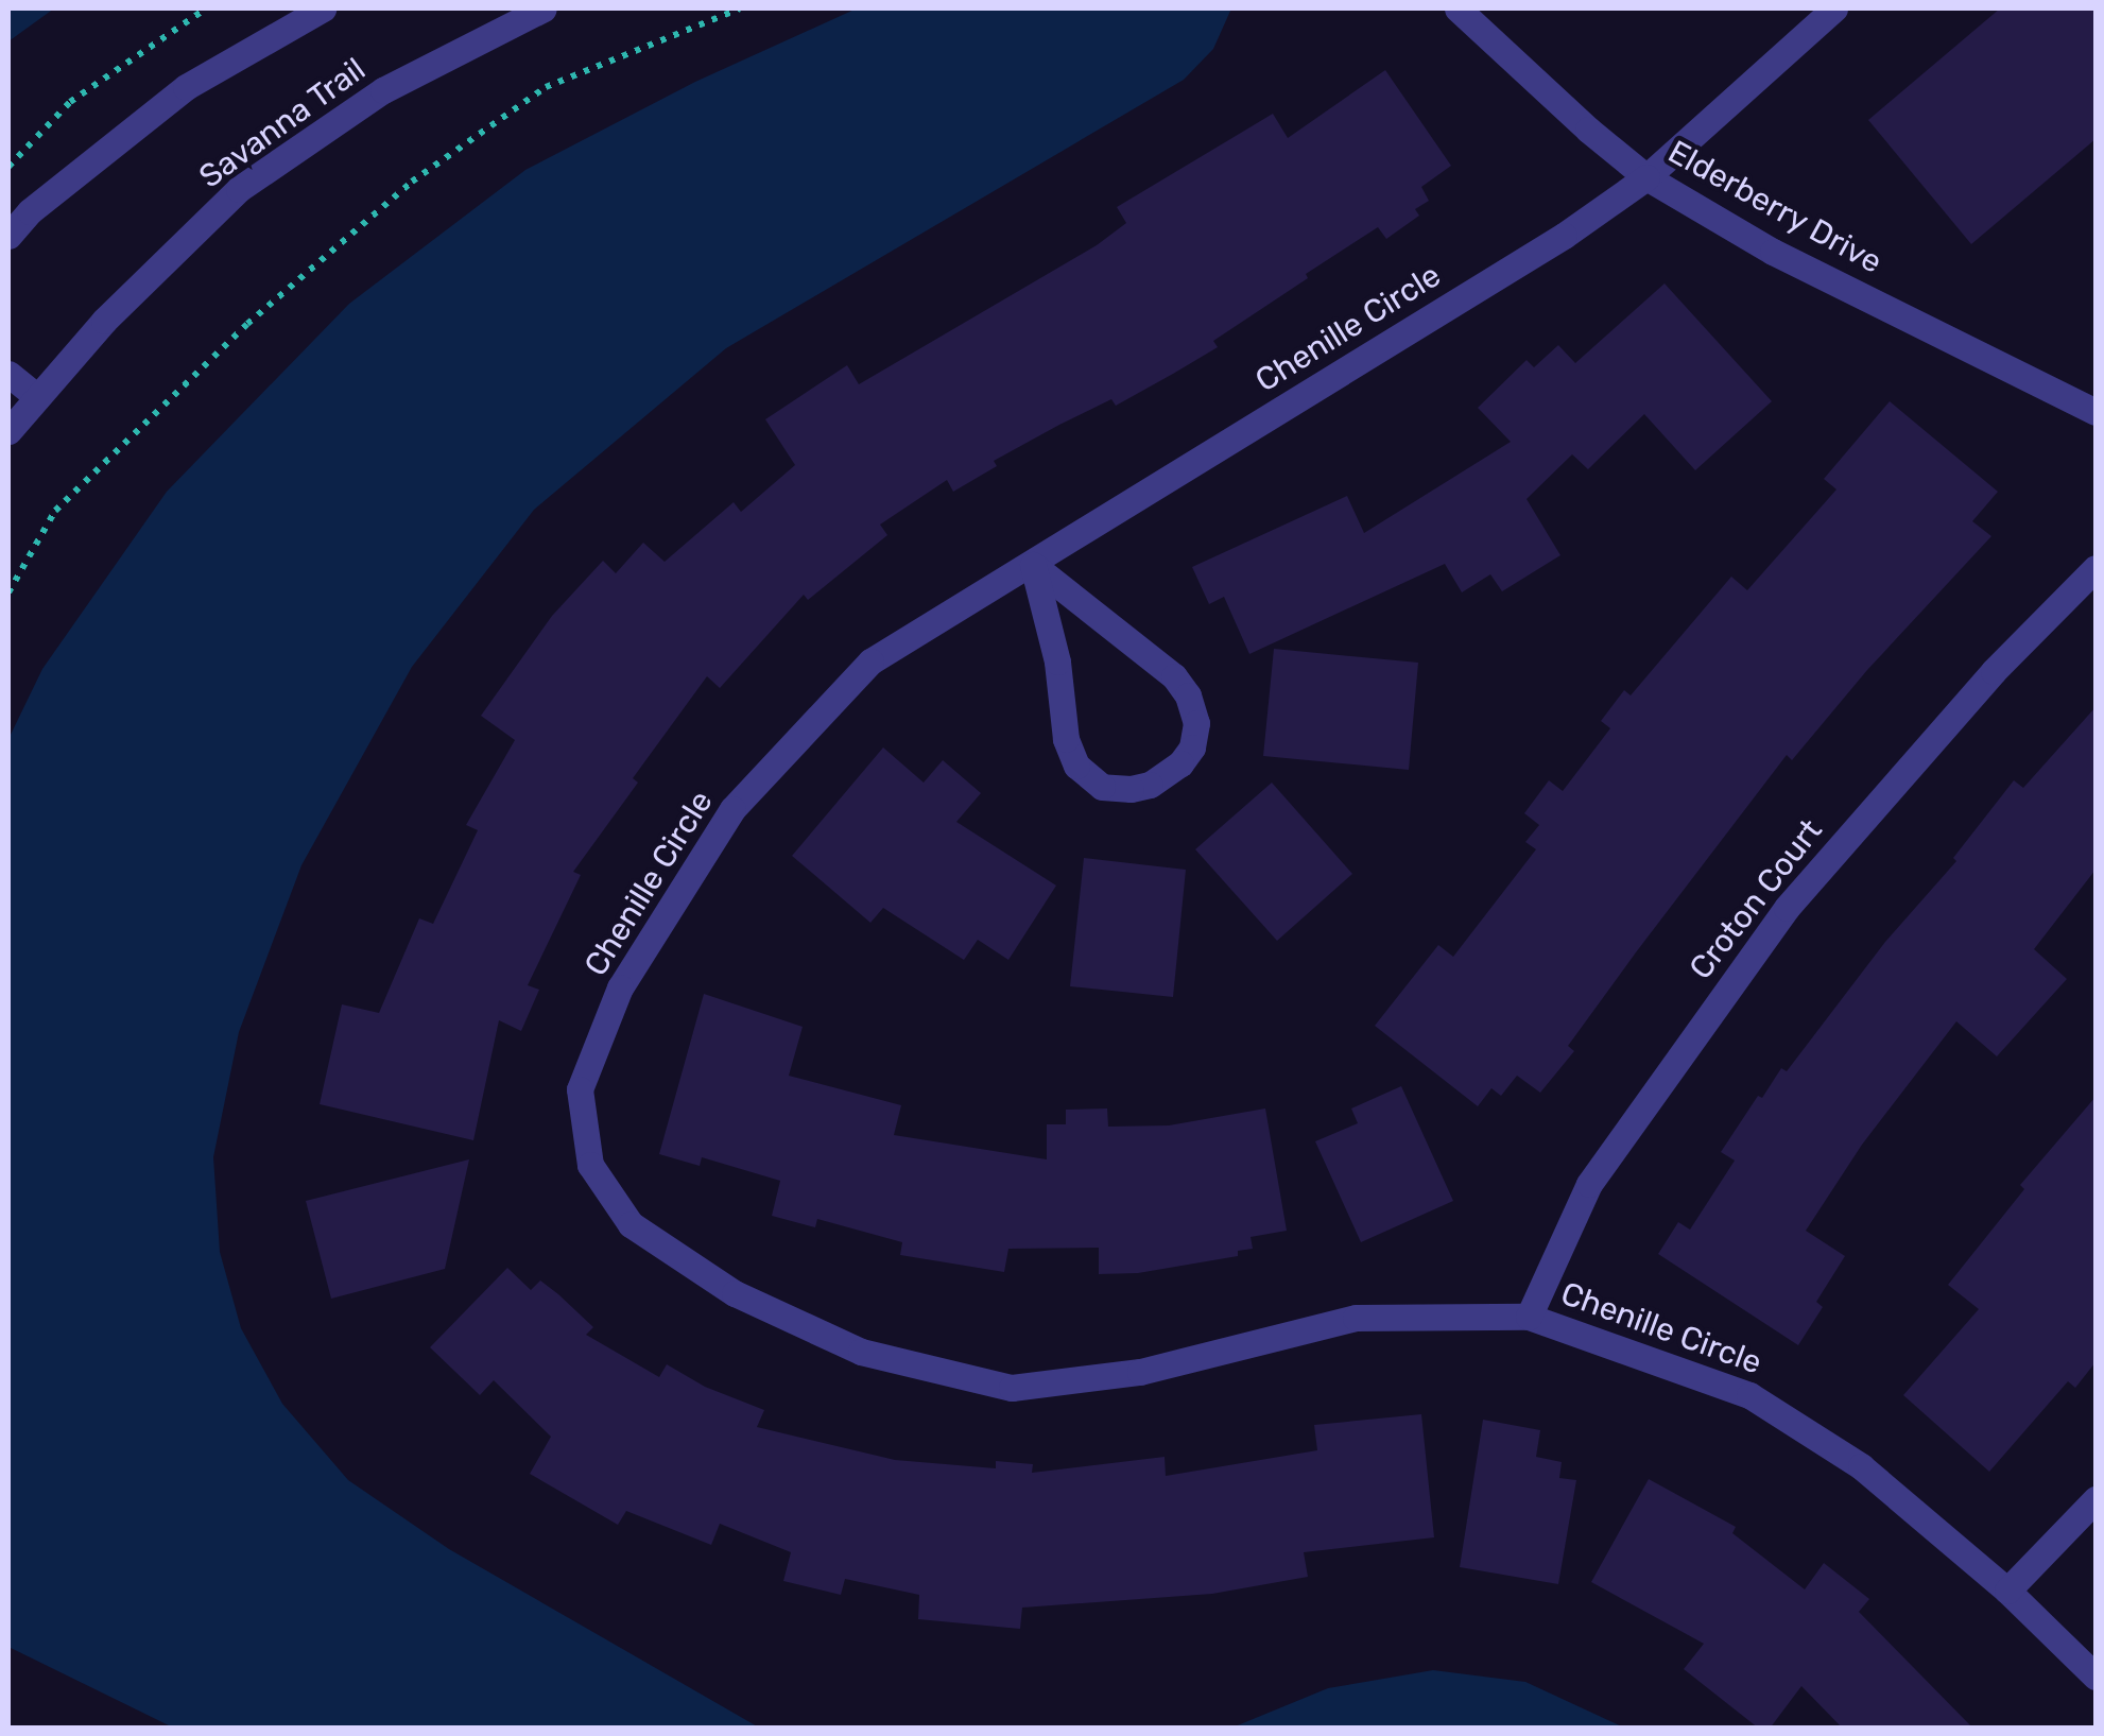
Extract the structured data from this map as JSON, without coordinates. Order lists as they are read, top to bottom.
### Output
{
  "streets": {
    "street": [
      "Savanna Trail",
      "Elderberry Drive",
      "Chenille Circle",
      "Croton Court"
    ]
  },
  "crossings": [
    ["Elderberry Drive", "Chenille Circle"],
    ["Chenille Circle", "Croton Court"]
  ]
}
